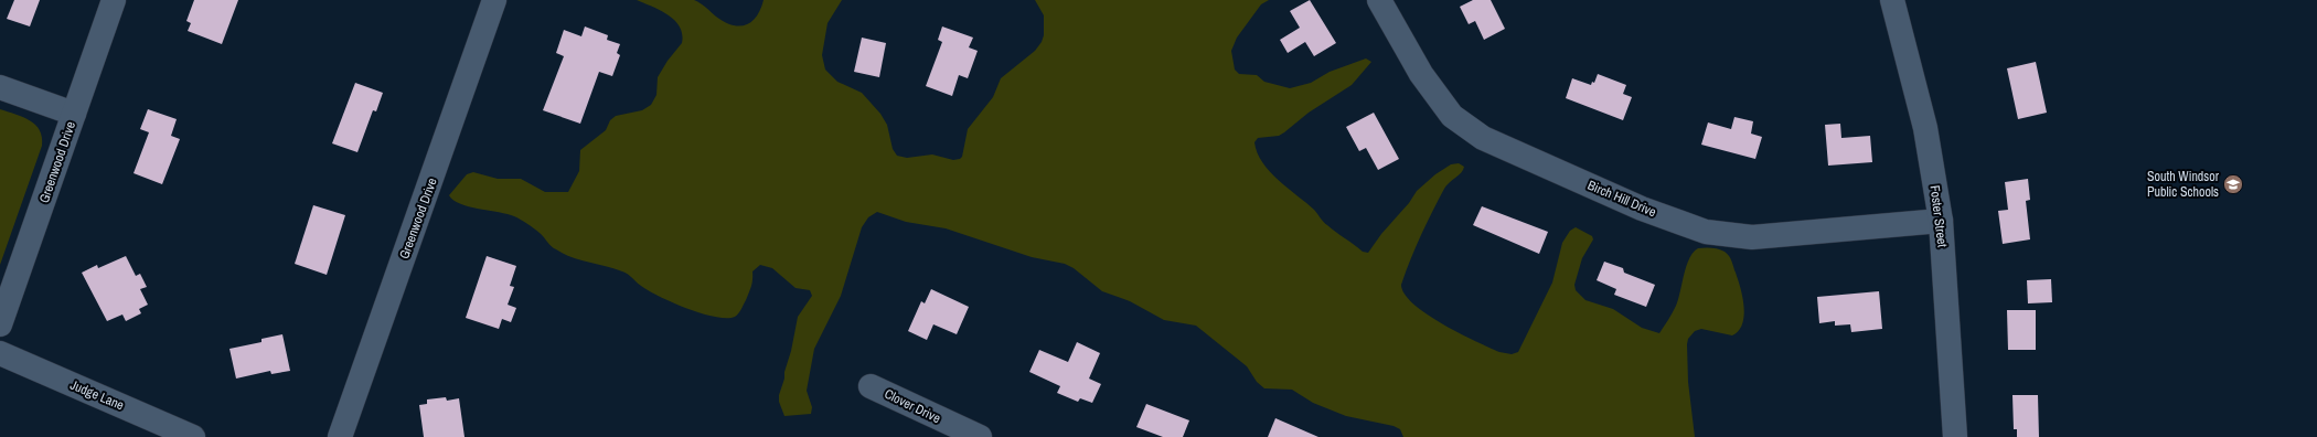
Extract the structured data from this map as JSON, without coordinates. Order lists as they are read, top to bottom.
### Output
{
  "streets": {
    "street": [
      "Greenwood Drive",
      "Birch Hill Drive",
      "Foster Street",
      "Judge Lane",
      "Clover Drive"
    ]
  },
  "crossings": [
    ["Birch Hill Drive", "Foster Street"]
  ],
  "places": {
    "school or university": ["South Windsor Public Schools"]
  }
}
